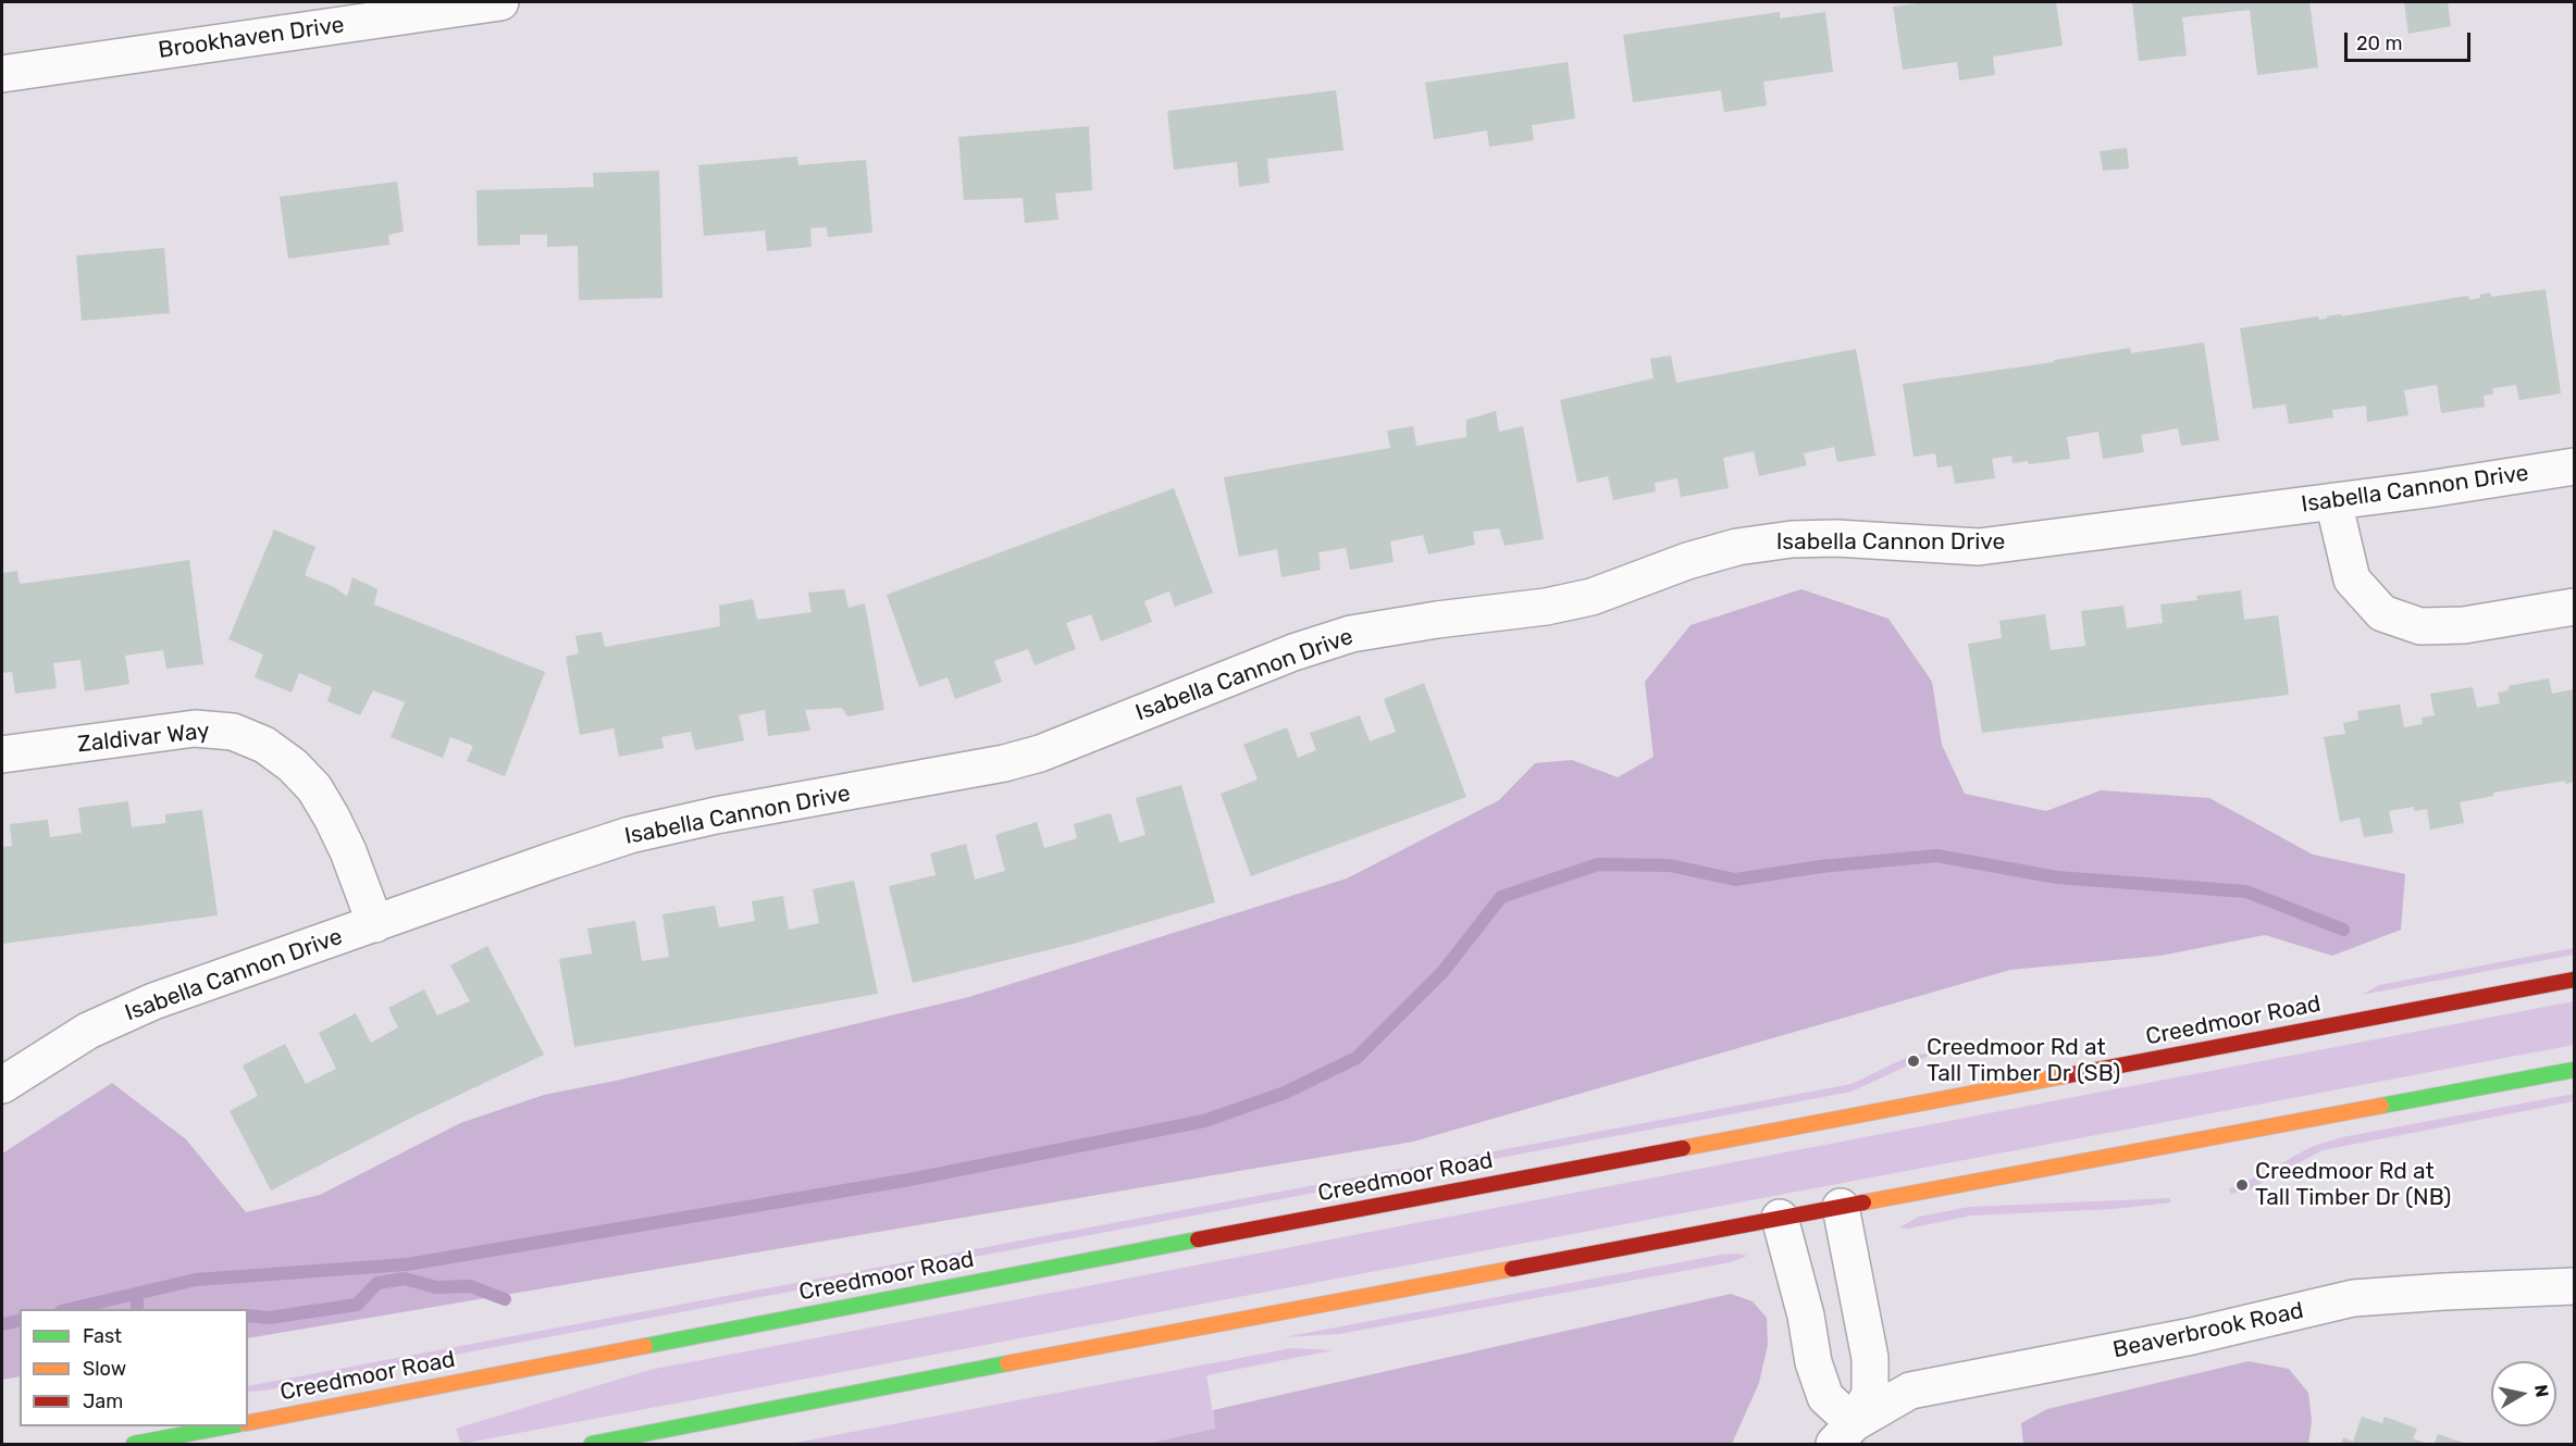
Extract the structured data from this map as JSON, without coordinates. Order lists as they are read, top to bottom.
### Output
{
  "streets": {
    "main road": ["Creedmoor Road"],
    "street": [
      "Brookhaven Drive",
      "Isabella Cannon Drive",
      "Zaldivar Way",
      "Beaverbrook Road"
    ]
  },
  "crossings": [
    ["Isabella Cannon Drive", "Zaldivar Way"]
  ],
  "places": ["Creedmoor Rd at Tall Timber Dr (SB)", "Creedmoor Rd at Tall Timber Dr (NB)"],
  "legend": ["Fast", "Slow", "Jam"],
  "scale_bar": "20 m",
  "north": "right"
}
